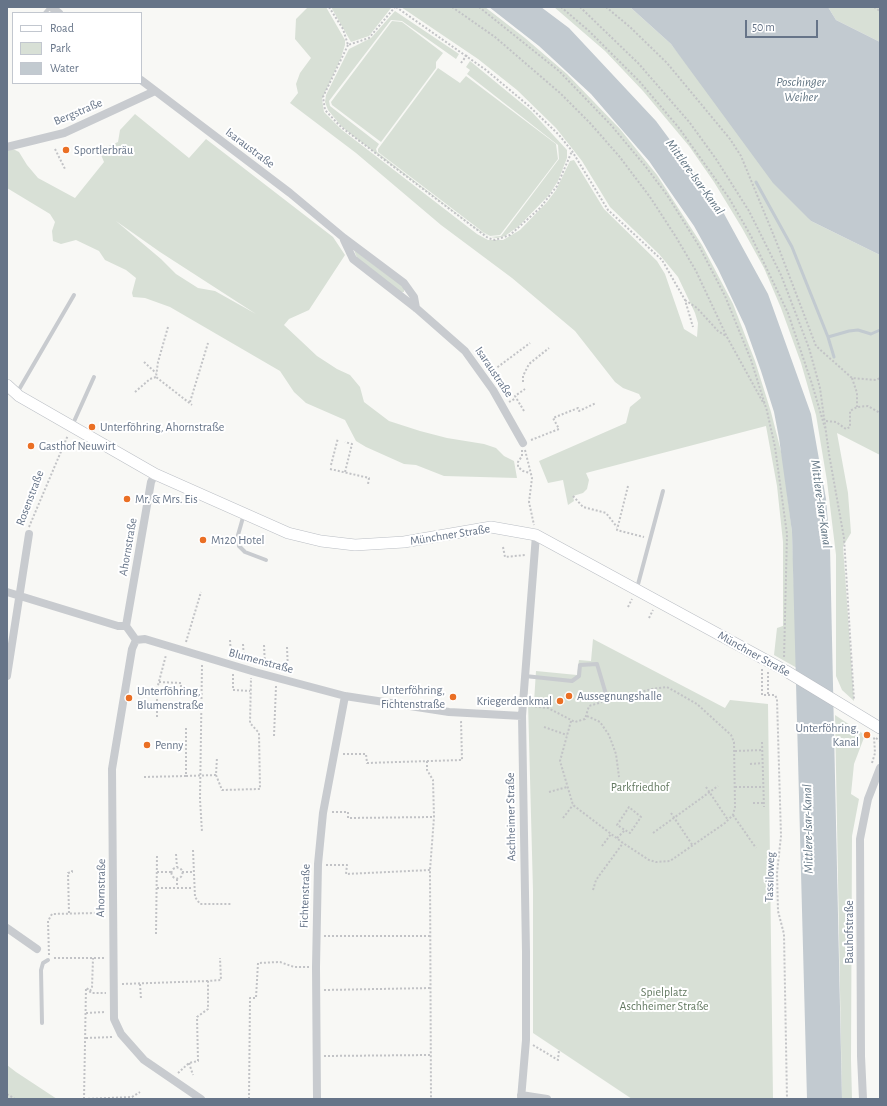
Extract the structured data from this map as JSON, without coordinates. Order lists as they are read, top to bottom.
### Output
{
  "streets": {
    "main road": ["Münchner Straße"],
    "street": [
      "Bergstraße",
      "Isaraustraße",
      "Rosenstraße",
      "Ahornstraße",
      "Blumenstraße",
      "Aschheimer Straße",
      "Fichtenstraße",
      "Bauhofstraße"
    ],
    "path": ["Tassiloweg"]
  },
  "crossings": [
    ["Bergstraße", "Isaraustraße"],
    ["Rosenstraße", "Münchner Straße"],
    ["Münchner Straße", "Ahornstraße"],
    ["Münchner Straße", "Aschheimer Straße"],
    ["Ahornstraße", "Blumenstraße"],
    ["Blumenstraße", "Aschheimer Straße"],
    ["Blumenstraße", "Fichtenstraße"]
  ],
  "water": ["Poschinger Weiher", "Mittlere-Isar-Kanal"],
  "parks": ["Parkfriedhof", "Spielplatz Aschheimer Straße"],
  "places": [
    "Sportlerbräu",
    "Unterföhring, Ahornstraße",
    "Gasthof Neuwirt",
    "Mr. & Mrs. Eis",
    "M120 Hotel",
    "Aussegnungshalle",
    "Unterföhring, Fichtenstraße",
    "Unterföhring, Blumenstraße",
    "Kriegerdenkmal",
    "Unterföhring, Kanal",
    "Penny"
  ],
  "legend": ["Road", "Park", "Water"],
  "scale_bar": "50 m"
}
